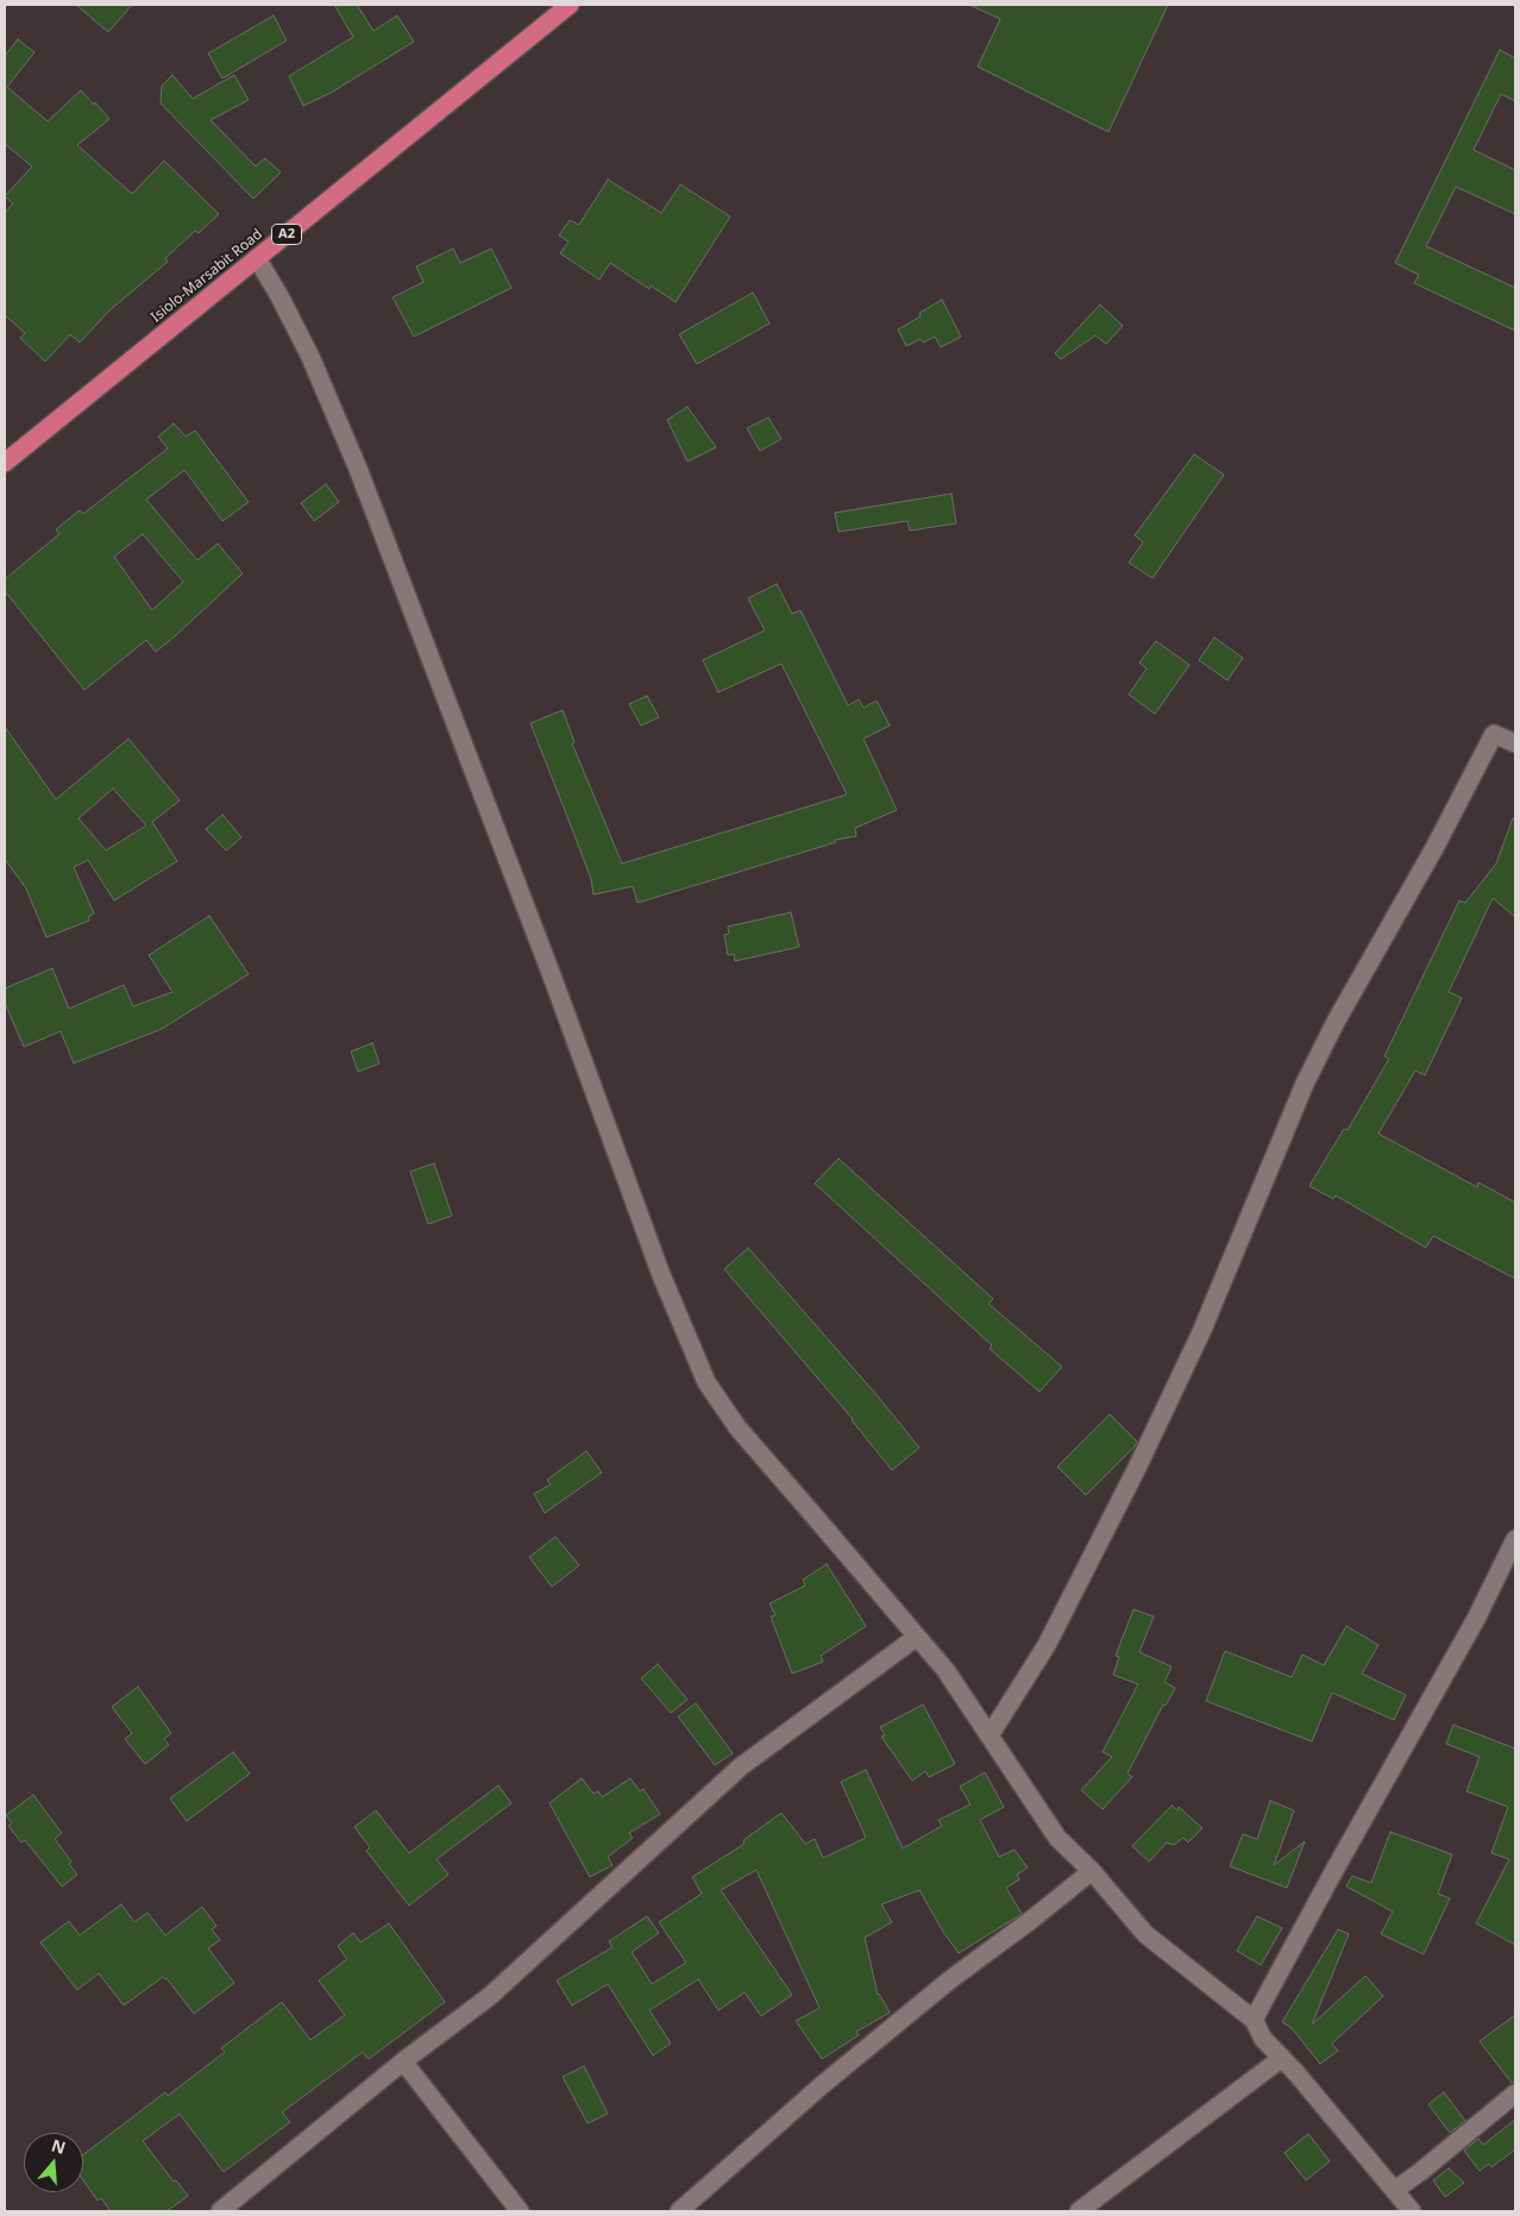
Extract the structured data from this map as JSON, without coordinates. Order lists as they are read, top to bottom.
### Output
{
  "streets": {
    "highway": ["A2", "Isiolo-Marsabit Road"]
  },
  "north": "top"
}
